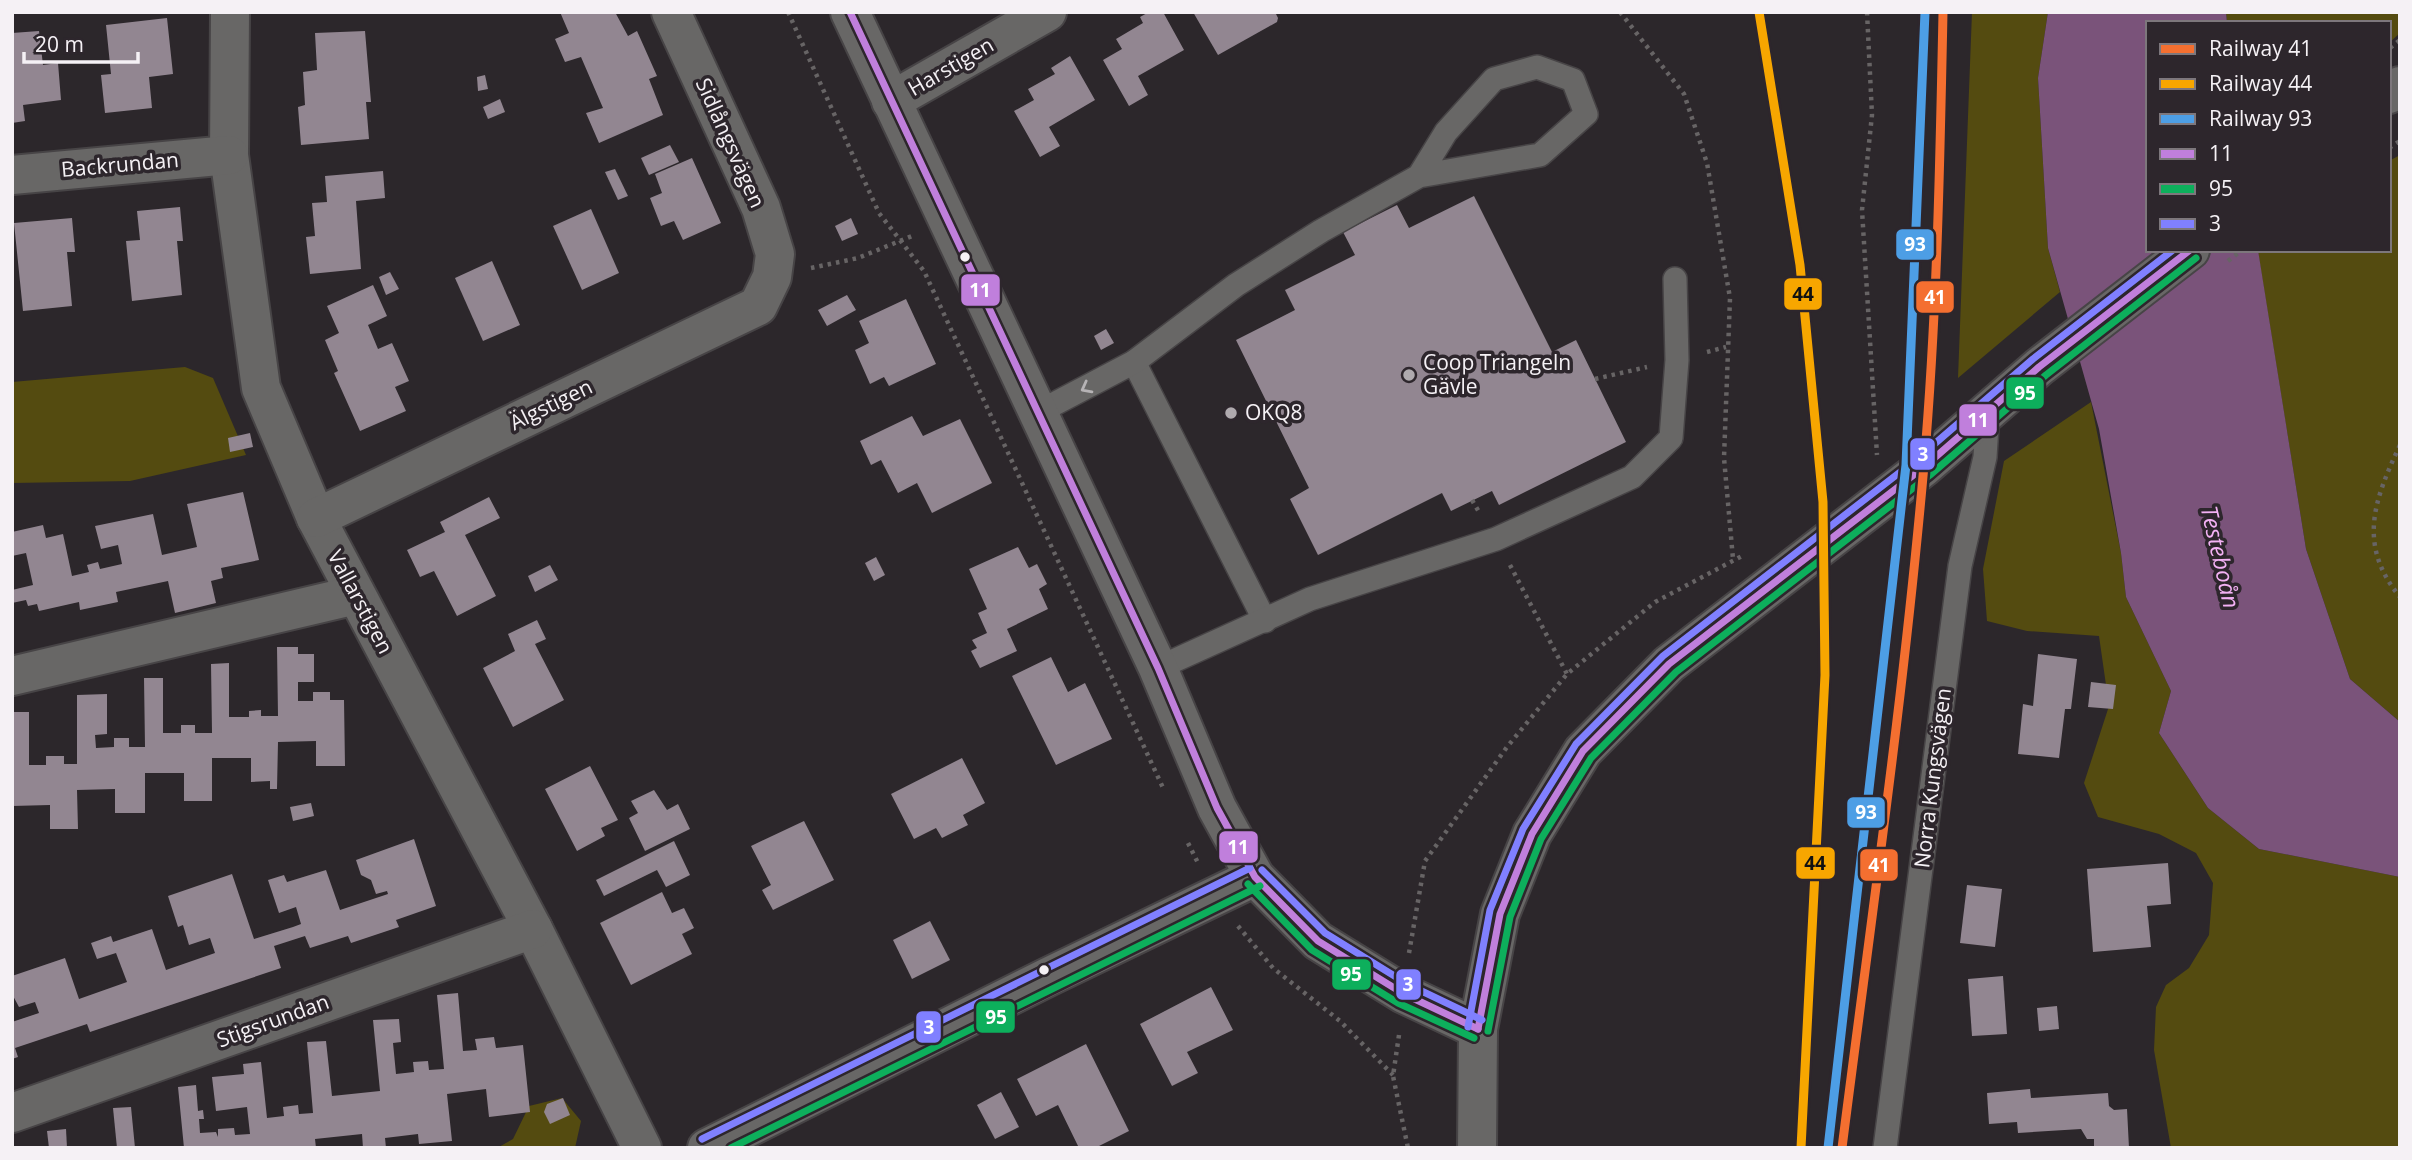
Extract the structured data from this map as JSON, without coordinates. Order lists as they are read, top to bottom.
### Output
{
  "streets": {
    "street": [
      "Harstigen",
      "Sidlångsvägen",
      "Backrundan",
      "Älgstigen",
      "Vallarstigen",
      "Stigsrundan"
    ],
    "lane": ["Norra Kungsvägen"]
  },
  "crossings": [
    ["Sidlångsvägen", "Älgstigen"],
    ["Backrundan", "Vallarstigen"],
    ["Älgstigen", "Vallarstigen"],
    ["Vallarstigen", "Stigsrundan"]
  ],
  "water": ["Testeboån"],
  "places": ["Coop Triangeln Gävle", "OKQ8"],
  "lines": [
    "rail line 41",
    "rail line 44",
    "rail line 93",
    "transit line 11",
    "transit line 3",
    "transit line 95"
  ],
  "legend": [
    "Railway 41",
    "Railway 44",
    "Railway 93",
    "11",
    "95",
    "3"
  ],
  "scale_bar": "20 m"
}
